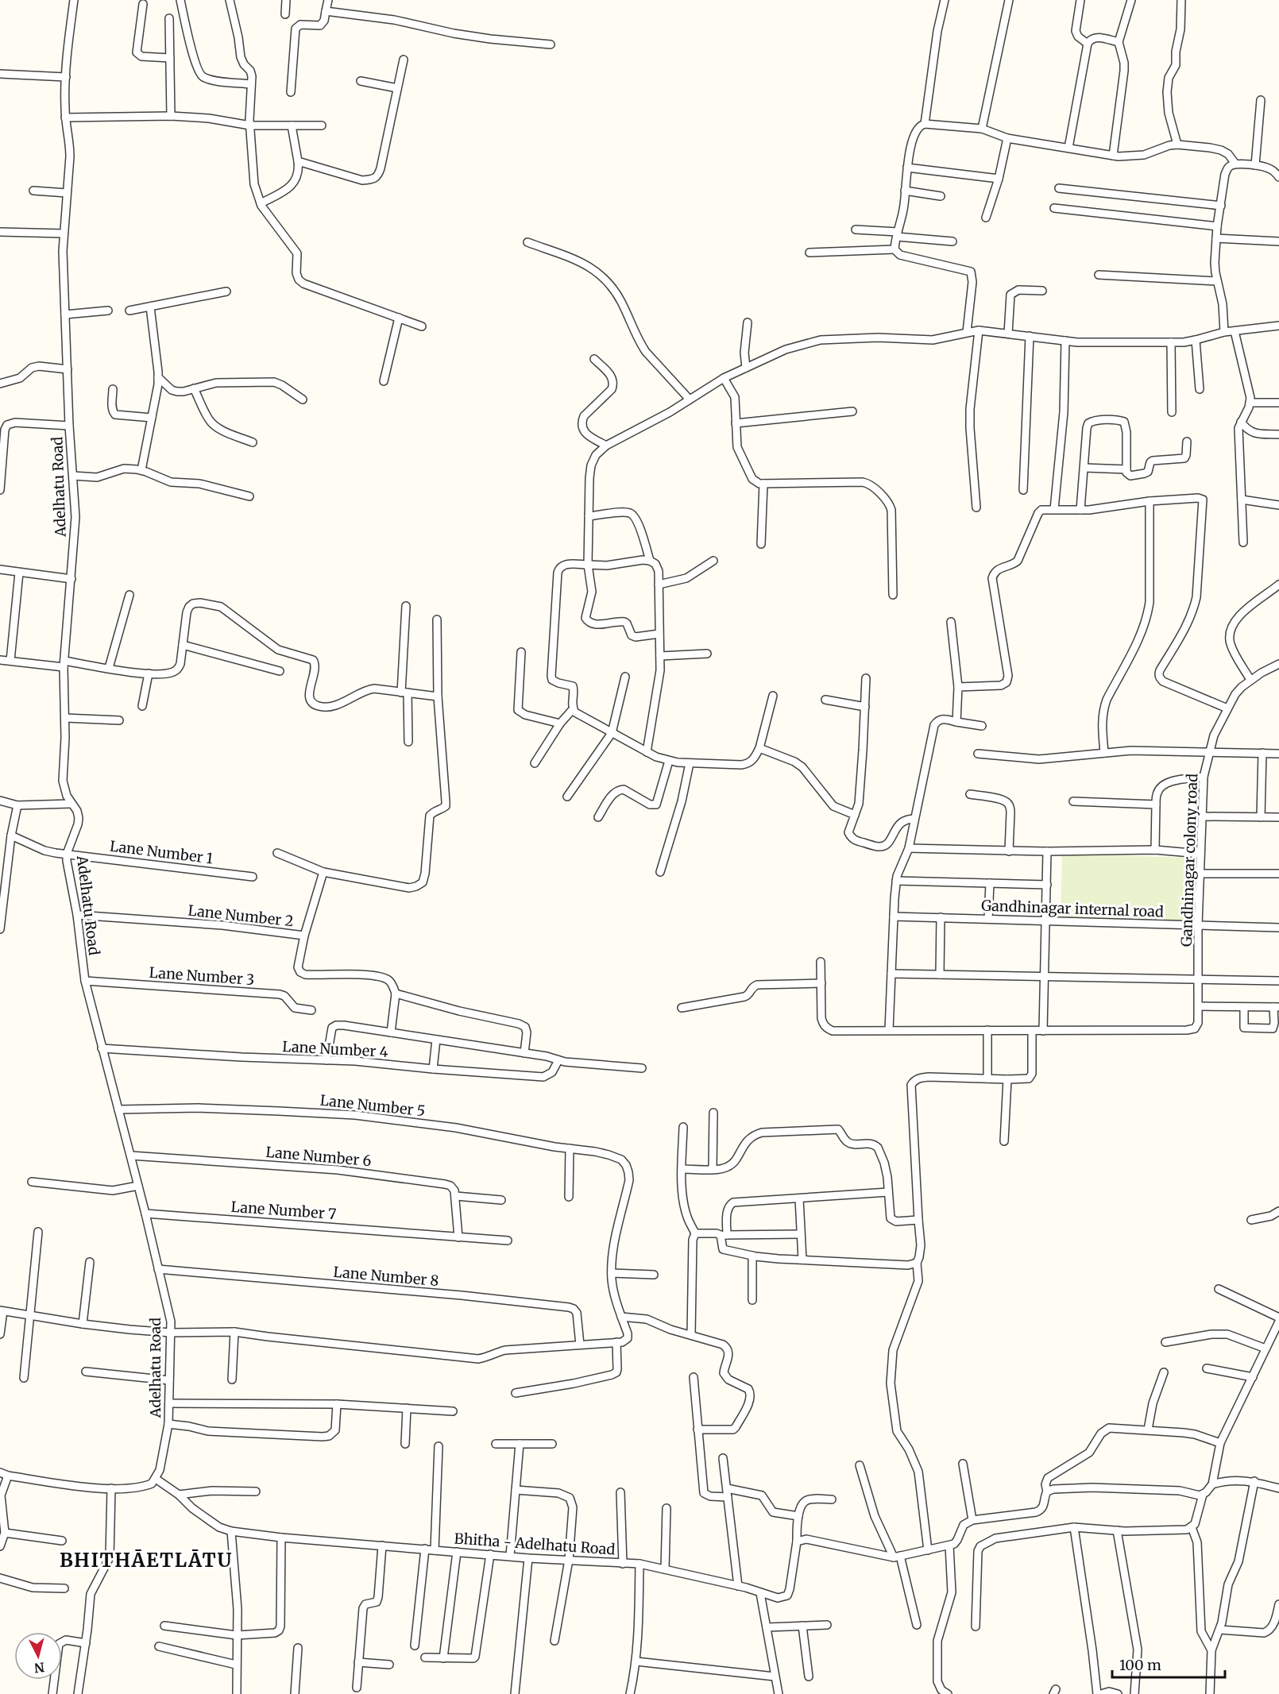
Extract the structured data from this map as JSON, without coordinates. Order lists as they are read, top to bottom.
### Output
{
  "streets": {
    "street": [
      "Adelhatu Road",
      "Lane Number 1",
      "Gandhinagar colony road",
      "Gandhinagar internal road",
      "Lane Number 2",
      "Lane Number 3",
      "Lane Number 4",
      "Lane Number 5",
      "Lane Number 6",
      "Lane Number 7",
      "Lane Number 8",
      "Bhitha - Adelhatu Road"
    ]
  },
  "crossings": [
    ["Adelhatu Road", "Lane Number 1"],
    ["Adelhatu Road", "Lane Number 2"],
    ["Adelhatu Road", "Lane Number 3"],
    ["Adelhatu Road", "Lane Number 4"],
    ["Adelhatu Road", "Lane Number 5"],
    ["Adelhatu Road", "Lane Number 6"],
    ["Adelhatu Road", "Lane Number 7"],
    ["Adelhatu Road", "Lane Number 8"],
    ["Adelhatu Road", "Bhitha - Adelhatu Road"],
    ["Gandhinagar colony road", "Gandhinagar internal road"]
  ],
  "districts": ["BHITHĀETLĀTU"],
  "scale_bar": "100 m",
  "north": "bottom"
}
